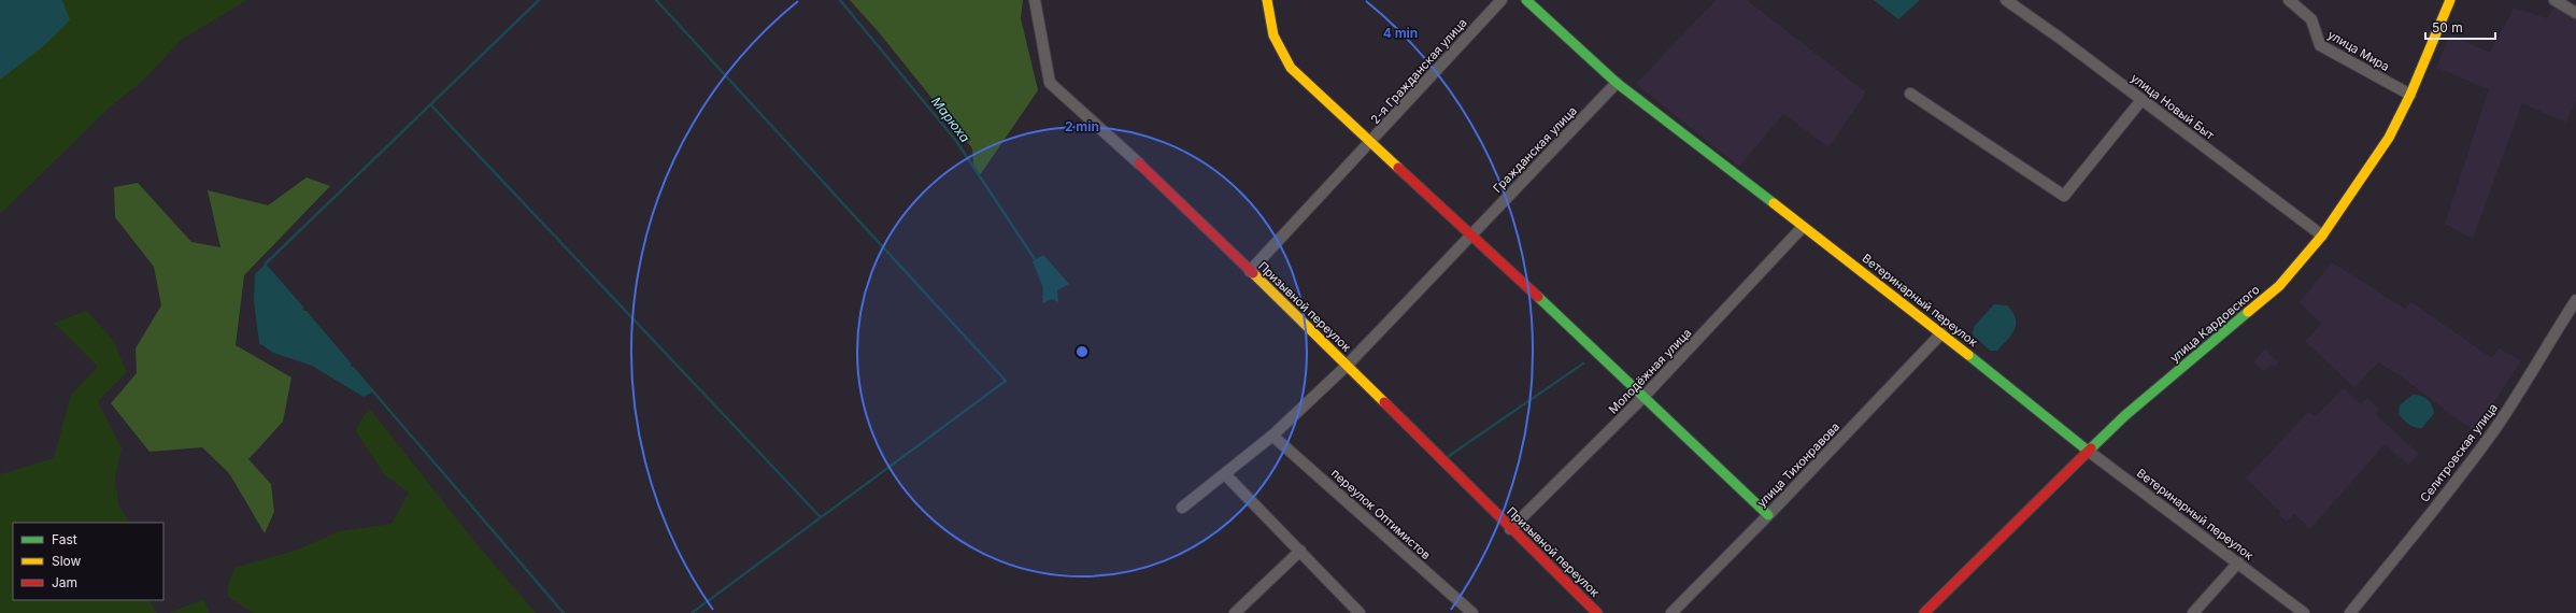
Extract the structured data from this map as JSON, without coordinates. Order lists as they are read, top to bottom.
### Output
{
  "streets": {
    "street": [
      "улица Мира",
      "2-я Гражданская улица",
      "улица Новый Быт",
      "Гражданская улица",
      "Ветеринарный переулок",
      "Призывной переулок",
      "улица Кардовского",
      "Молодёжная улица",
      "Селитровская улица",
      "улица Тихонравова",
      "переулок Оптимистов"
    ]
  },
  "crossings": [
    ["улица Мира", "улица Кардовского"],
    ["2-я Гражданская улица", "Призывной переулок"],
    ["улица Новый Быт", "улица Кардовского"],
    ["Гражданская улица", "Ветеринарный переулок"],
    ["Гражданская улица", "Призывной переулок"],
    ["Гражданская улица", "переулок Оптимистов"],
    ["Ветеринарный переулок", "улица Кардовского"],
    ["Ветеринарный переулок", "Молодёжная улица"],
    ["Ветеринарный переулок", "улица Тихонравова"],
    ["Призывной переулок", "Молодёжная улица"]
  ],
  "water": ["Марюха"],
  "legend": ["Fast", "Slow", "Jam"],
  "scale_bar": "50 m",
  "rings": ["4 min", "2 min"]
}
